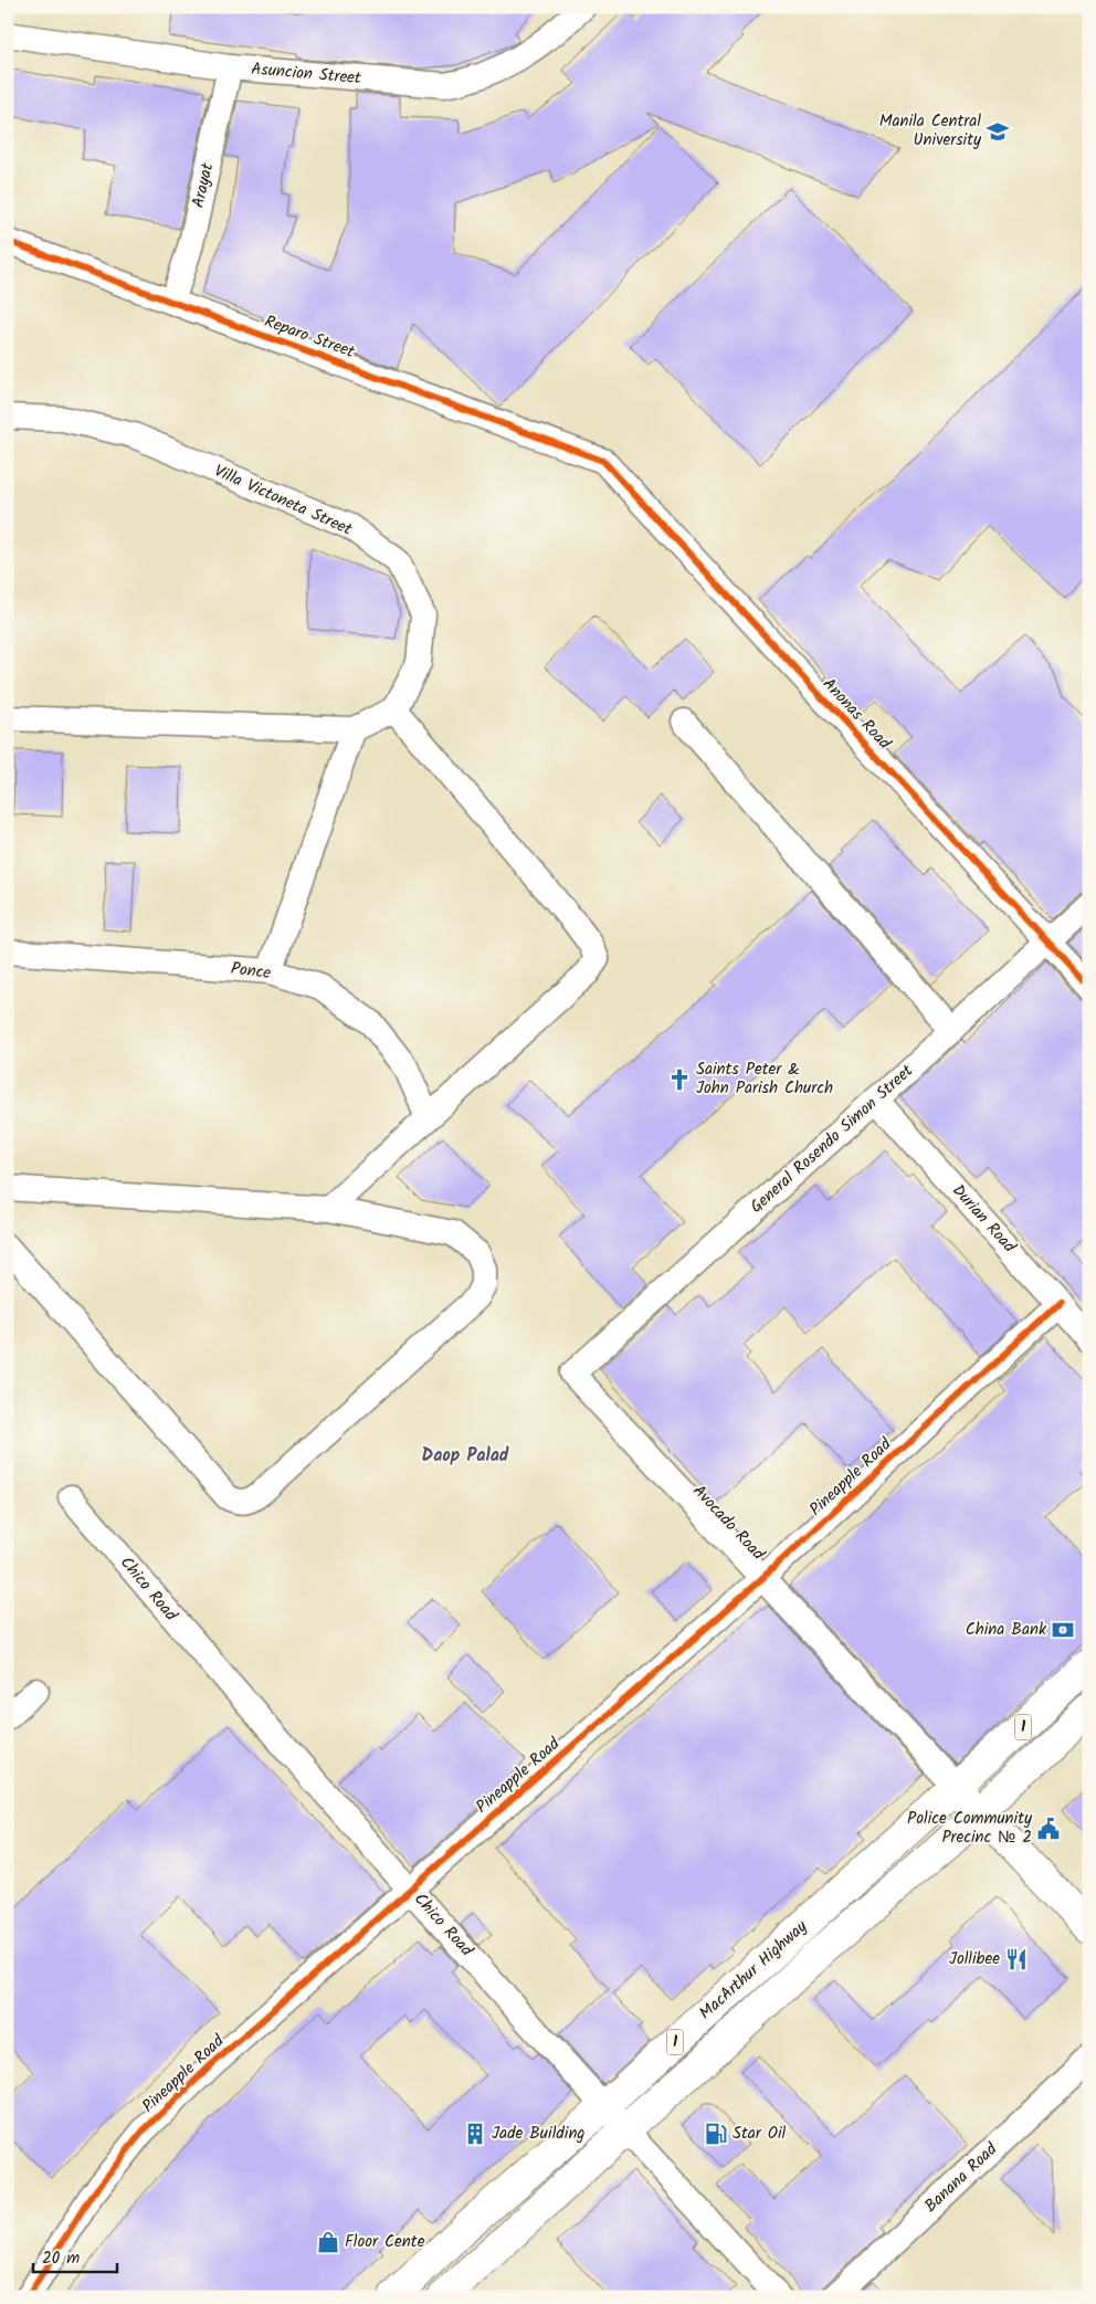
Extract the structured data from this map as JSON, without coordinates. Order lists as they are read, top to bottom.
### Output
{
  "streets": {
    "main road": ["1", "MacArthur Highway"],
    "street": [
      "Asuncion Street",
      "Arayat",
      "Reparo Street",
      "Villa Victoneta Street",
      "Anonas Road",
      "Ponce",
      "General Rosendo Simon Street",
      "Durian Road",
      "Pineapple Road",
      "Avocado Road",
      "Chico Road",
      "Banana Road"
    ]
  },
  "crossings": [
    ["Asuncion Street", "Arayat"],
    ["Arayat", "Reparo Street"],
    ["Reparo Street", "Anonas Road"],
    ["Anonas Road", "General Rosendo Simon Street"],
    ["General Rosendo Simon Street", "Durian Road"],
    ["General Rosendo Simon Street", "Avocado Road"],
    ["Durian Road", "Pineapple Road"],
    ["Pineapple Road", "Avocado Road"],
    ["Pineapple Road", "Chico Road"],
    ["Avocado Road", "MacArthur Highway"],
    ["Chico Road", "MacArthur Highway"]
  ],
  "districts": ["Daop Palad"],
  "places": {
    "school or university": ["Manila Central University"],
    "church": ["Saints Peter & John Parish Church"],
    "bank": ["China Bank"],
    "public building": ["Police Community Precinc № 2"],
    "restaurant": ["Jollibee"],
    "building": ["Jade Building"],
    "fuel station": ["Star Oil"],
    "shop": ["Floor Cente"]
  },
  "scale_bar": "20 m"
}
